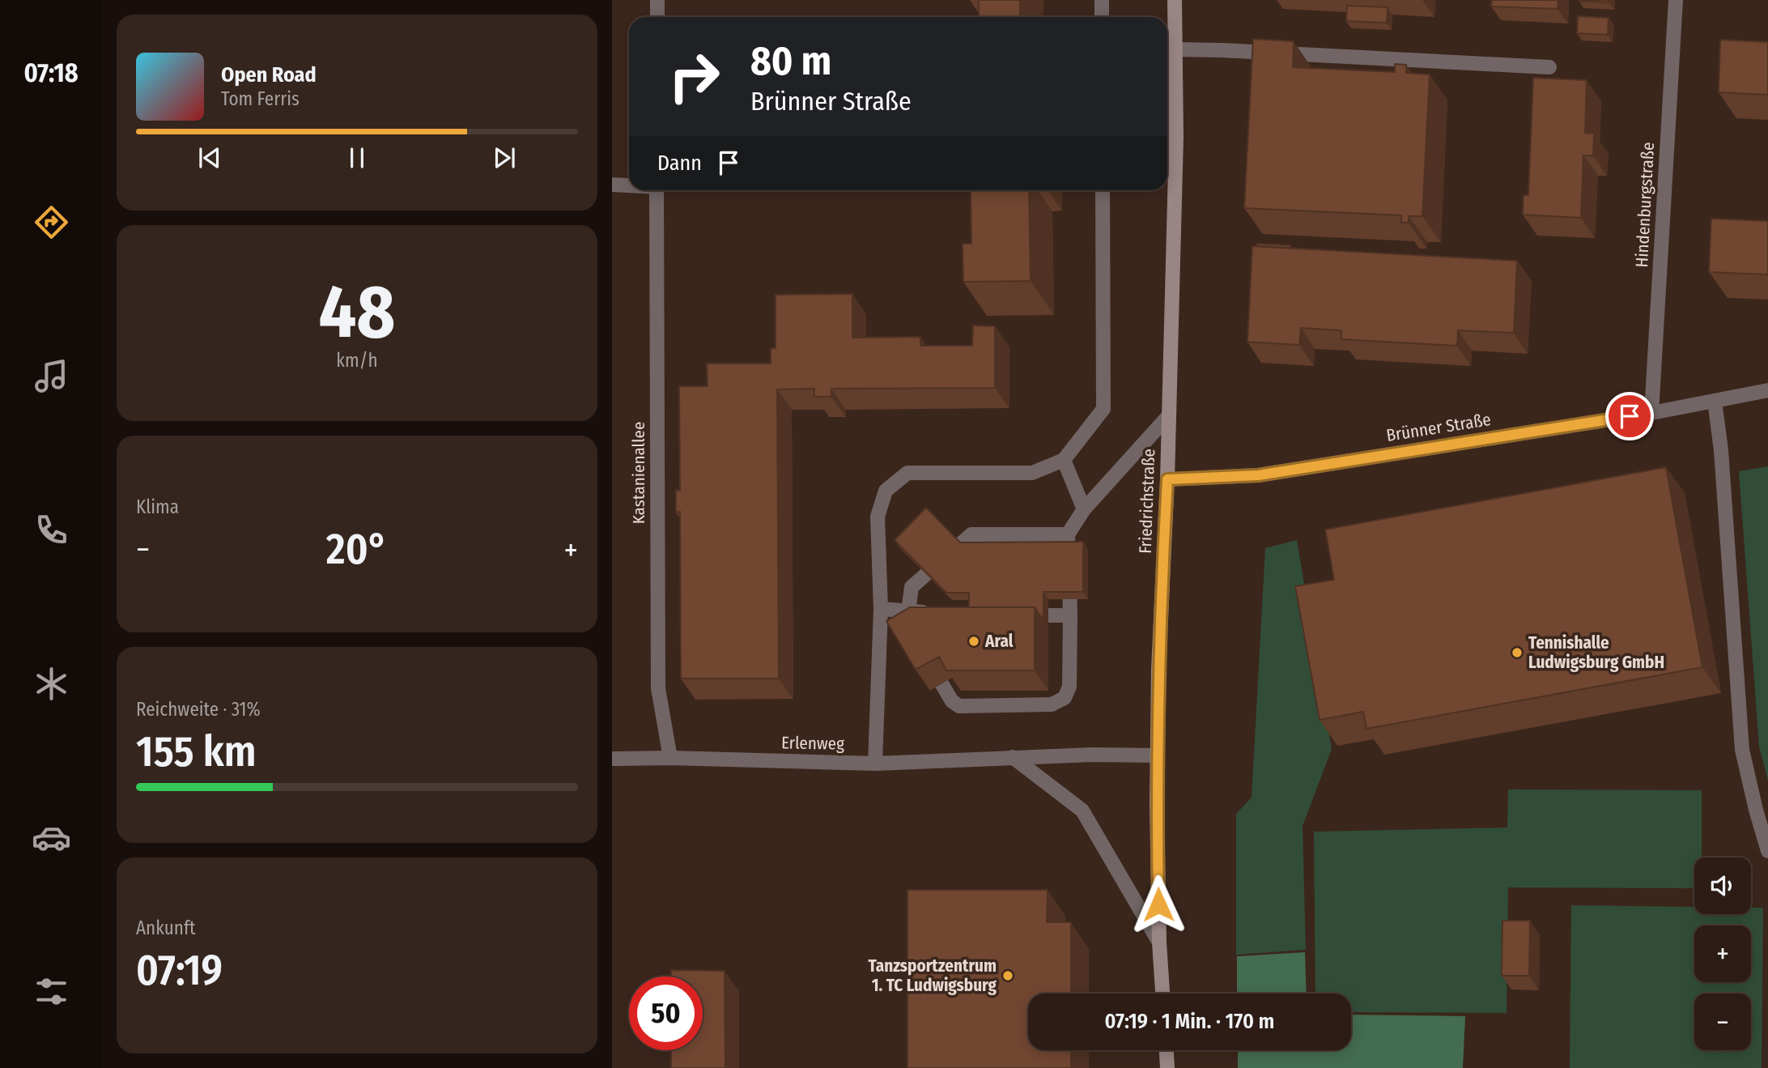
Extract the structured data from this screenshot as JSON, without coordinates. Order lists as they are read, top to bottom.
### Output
{
  "streets": {
    "main road": ["Friedrichstraße"],
    "street": [
      "Hindenburgstraße",
      "Brünner Straße",
      "Kastanienallee",
      "Erlenweg"
    ]
  },
  "crossings": [
    ["Hindenburgstraße", "Brünner Straße"],
    ["Brünner Straße", "Friedrichstraße"],
    ["Kastanienallee", "Erlenweg"],
    ["Friedrichstraße", "Erlenweg"]
  ],
  "places": ["Aral", "Tennishalle Ludwigsburg GmbH", "Tanzsportzentrum 1. TC Ludwigsburg"],
  "page": {
    "tabs": "07:18",
    "turn": ["80 m", "Brünner Straße"],
    "song": ["Open Road", "Tom Ferris"],
    "then": "Dann",
    "tile": [
      ["48", "km/h"],
      "Klima",
      ["Reichweite · 31%", "155 km"],
      ["Ankunft", "07:19"]
    ],
    "heat": ["−", "20°", "+"],
    "map_buttons": ["+", "−"],
    "limit": "50",
    "trip": "07:19 · 1 Min. · 170 m"
  }
}
